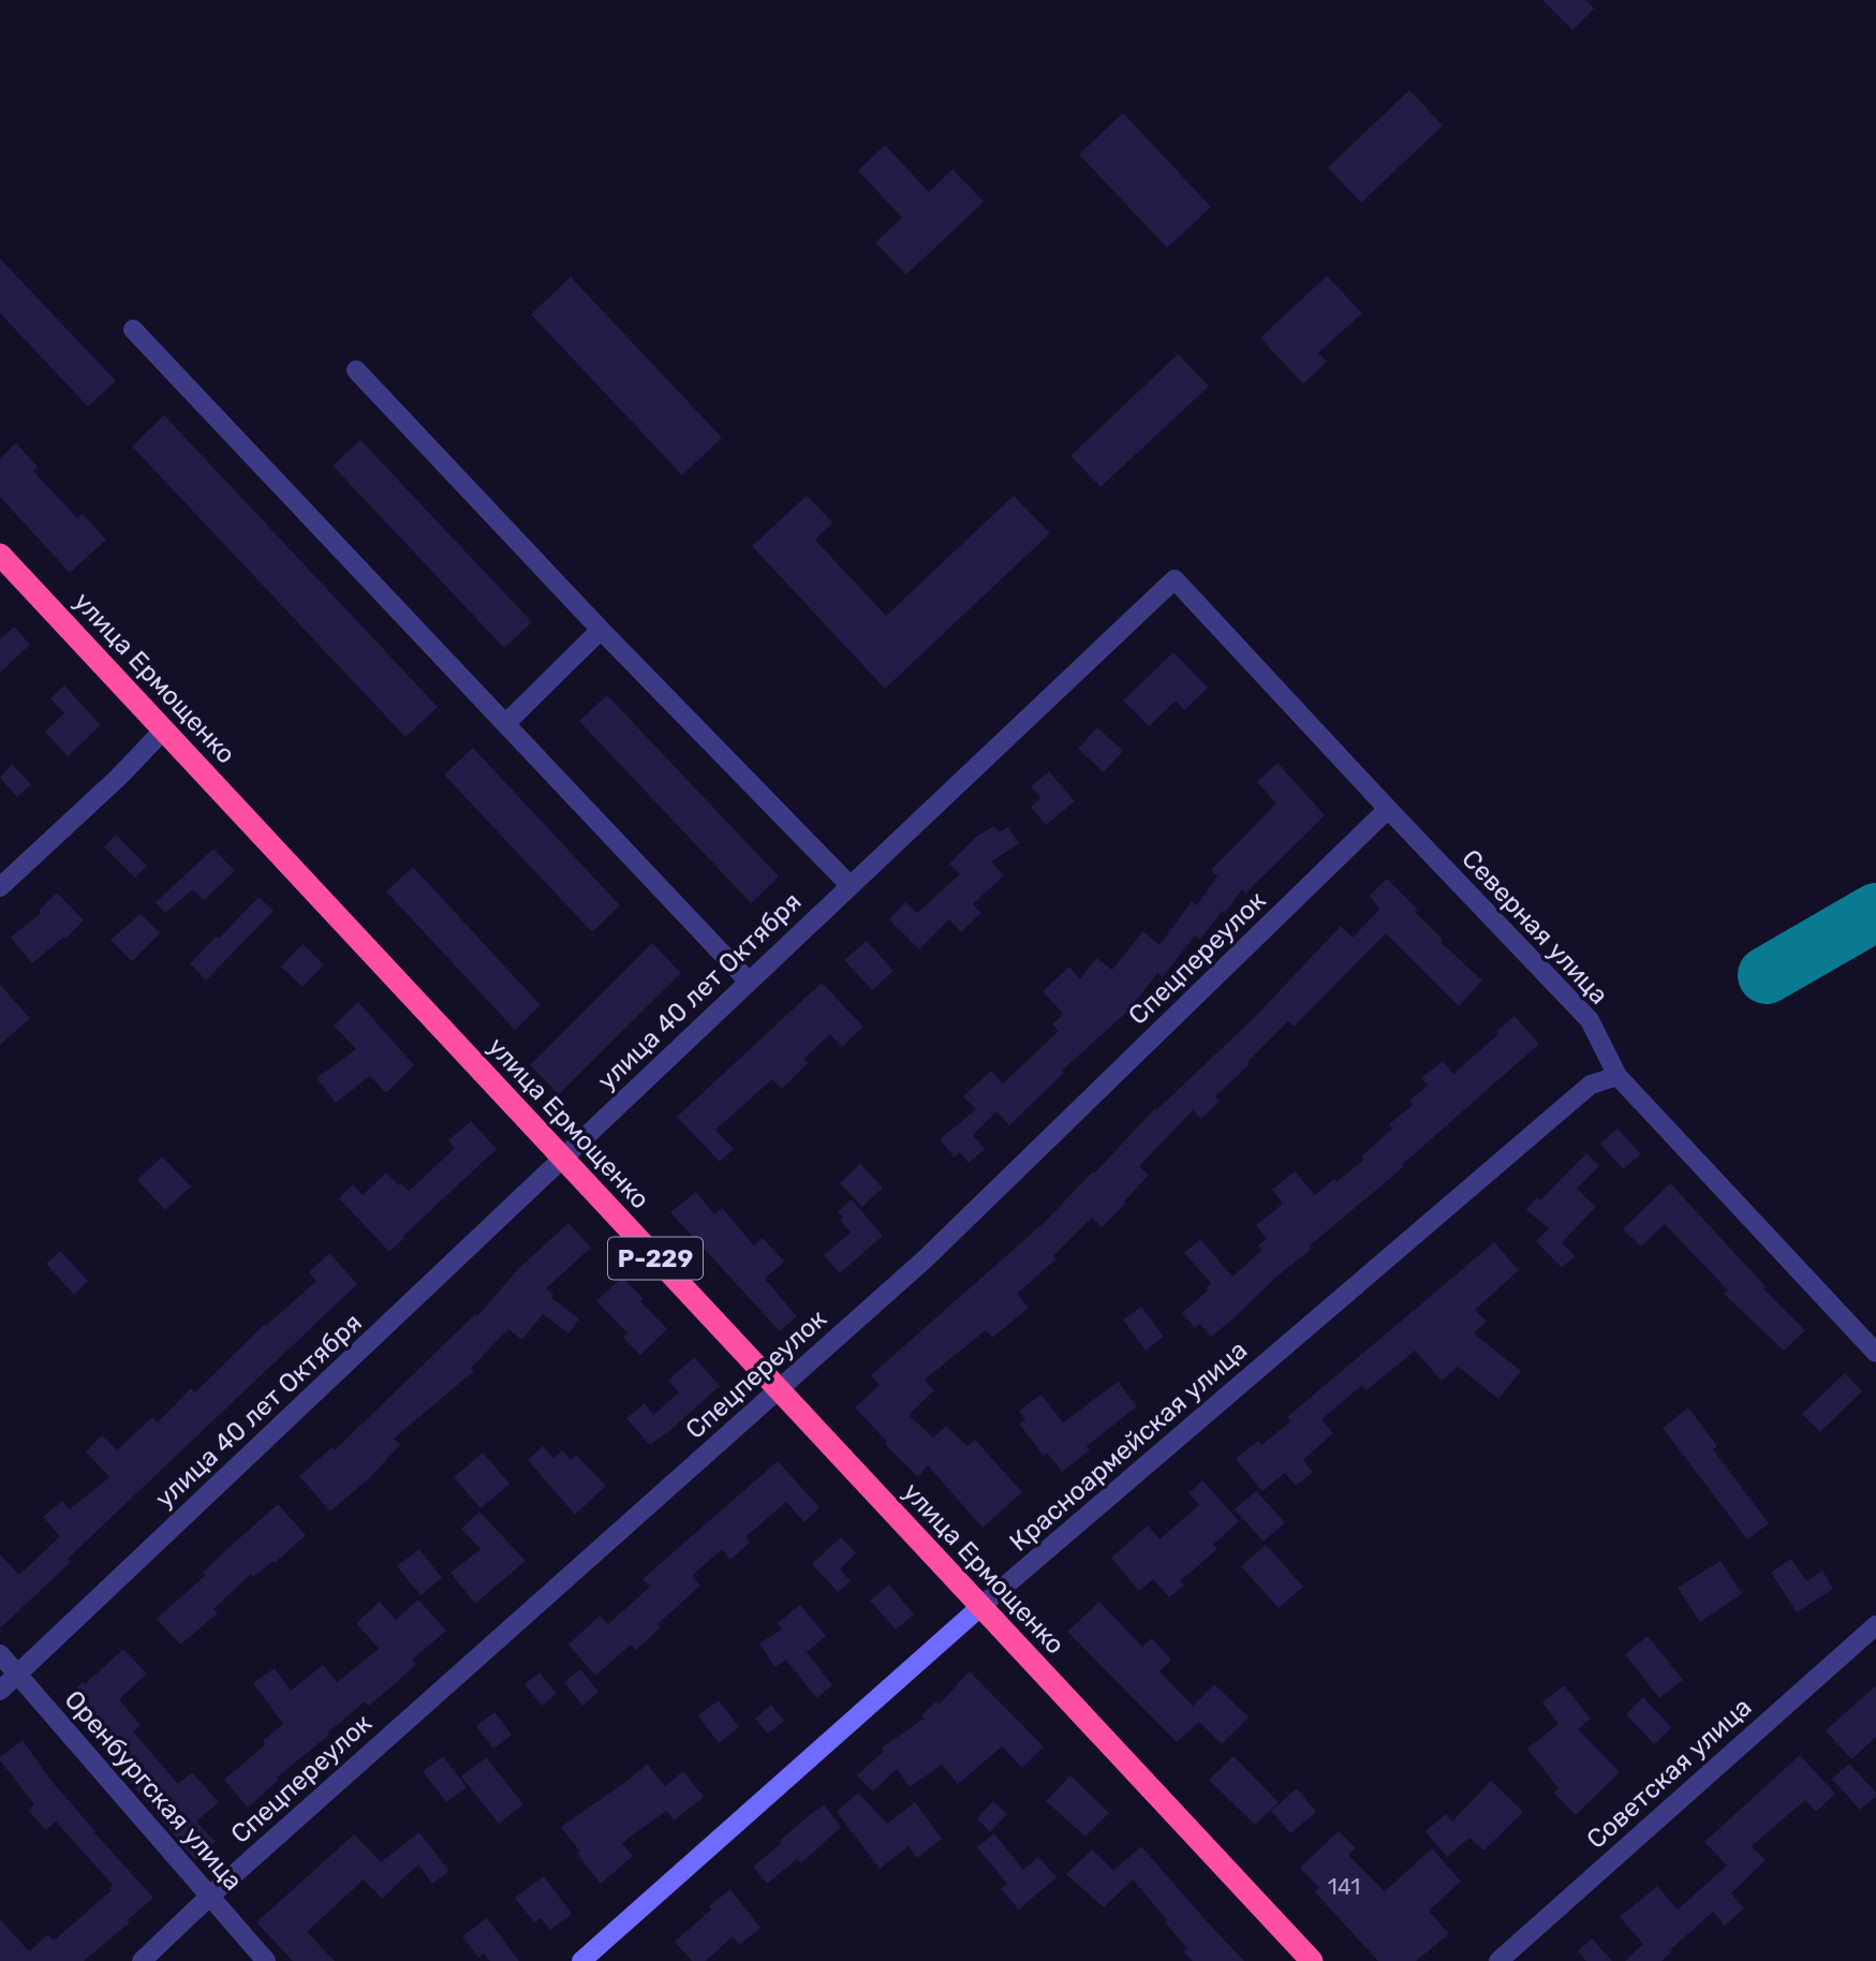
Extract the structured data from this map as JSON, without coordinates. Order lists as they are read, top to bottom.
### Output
{
  "streets": {
    "highway": ["улица Ермощенко", "Р-229"],
    "street": [
      "Северная улица",
      "Спецпереулок",
      "улица 40 лет Октября",
      "Красноармейская улица",
      "Советская улица",
      "Оренбургская улица"
    ]
  },
  "crossings": [
    ["улица Ермощенко", "Спецпереулок"],
    ["улица Ермощенко", "улица 40 лет Октября"],
    ["улица Ермощенко", "Красноармейская улица"],
    ["Северная улица", "Спецпереулок"],
    ["Северная улица", "улица 40 лет Октября"],
    ["Северная улица", "Красноармейская улица"],
    ["Спецпереулок", "Оренбургская улица"],
    ["улица 40 лет Октября", "Оренбургская улица"]
  ],
  "house_numbers": ["141"]
}
